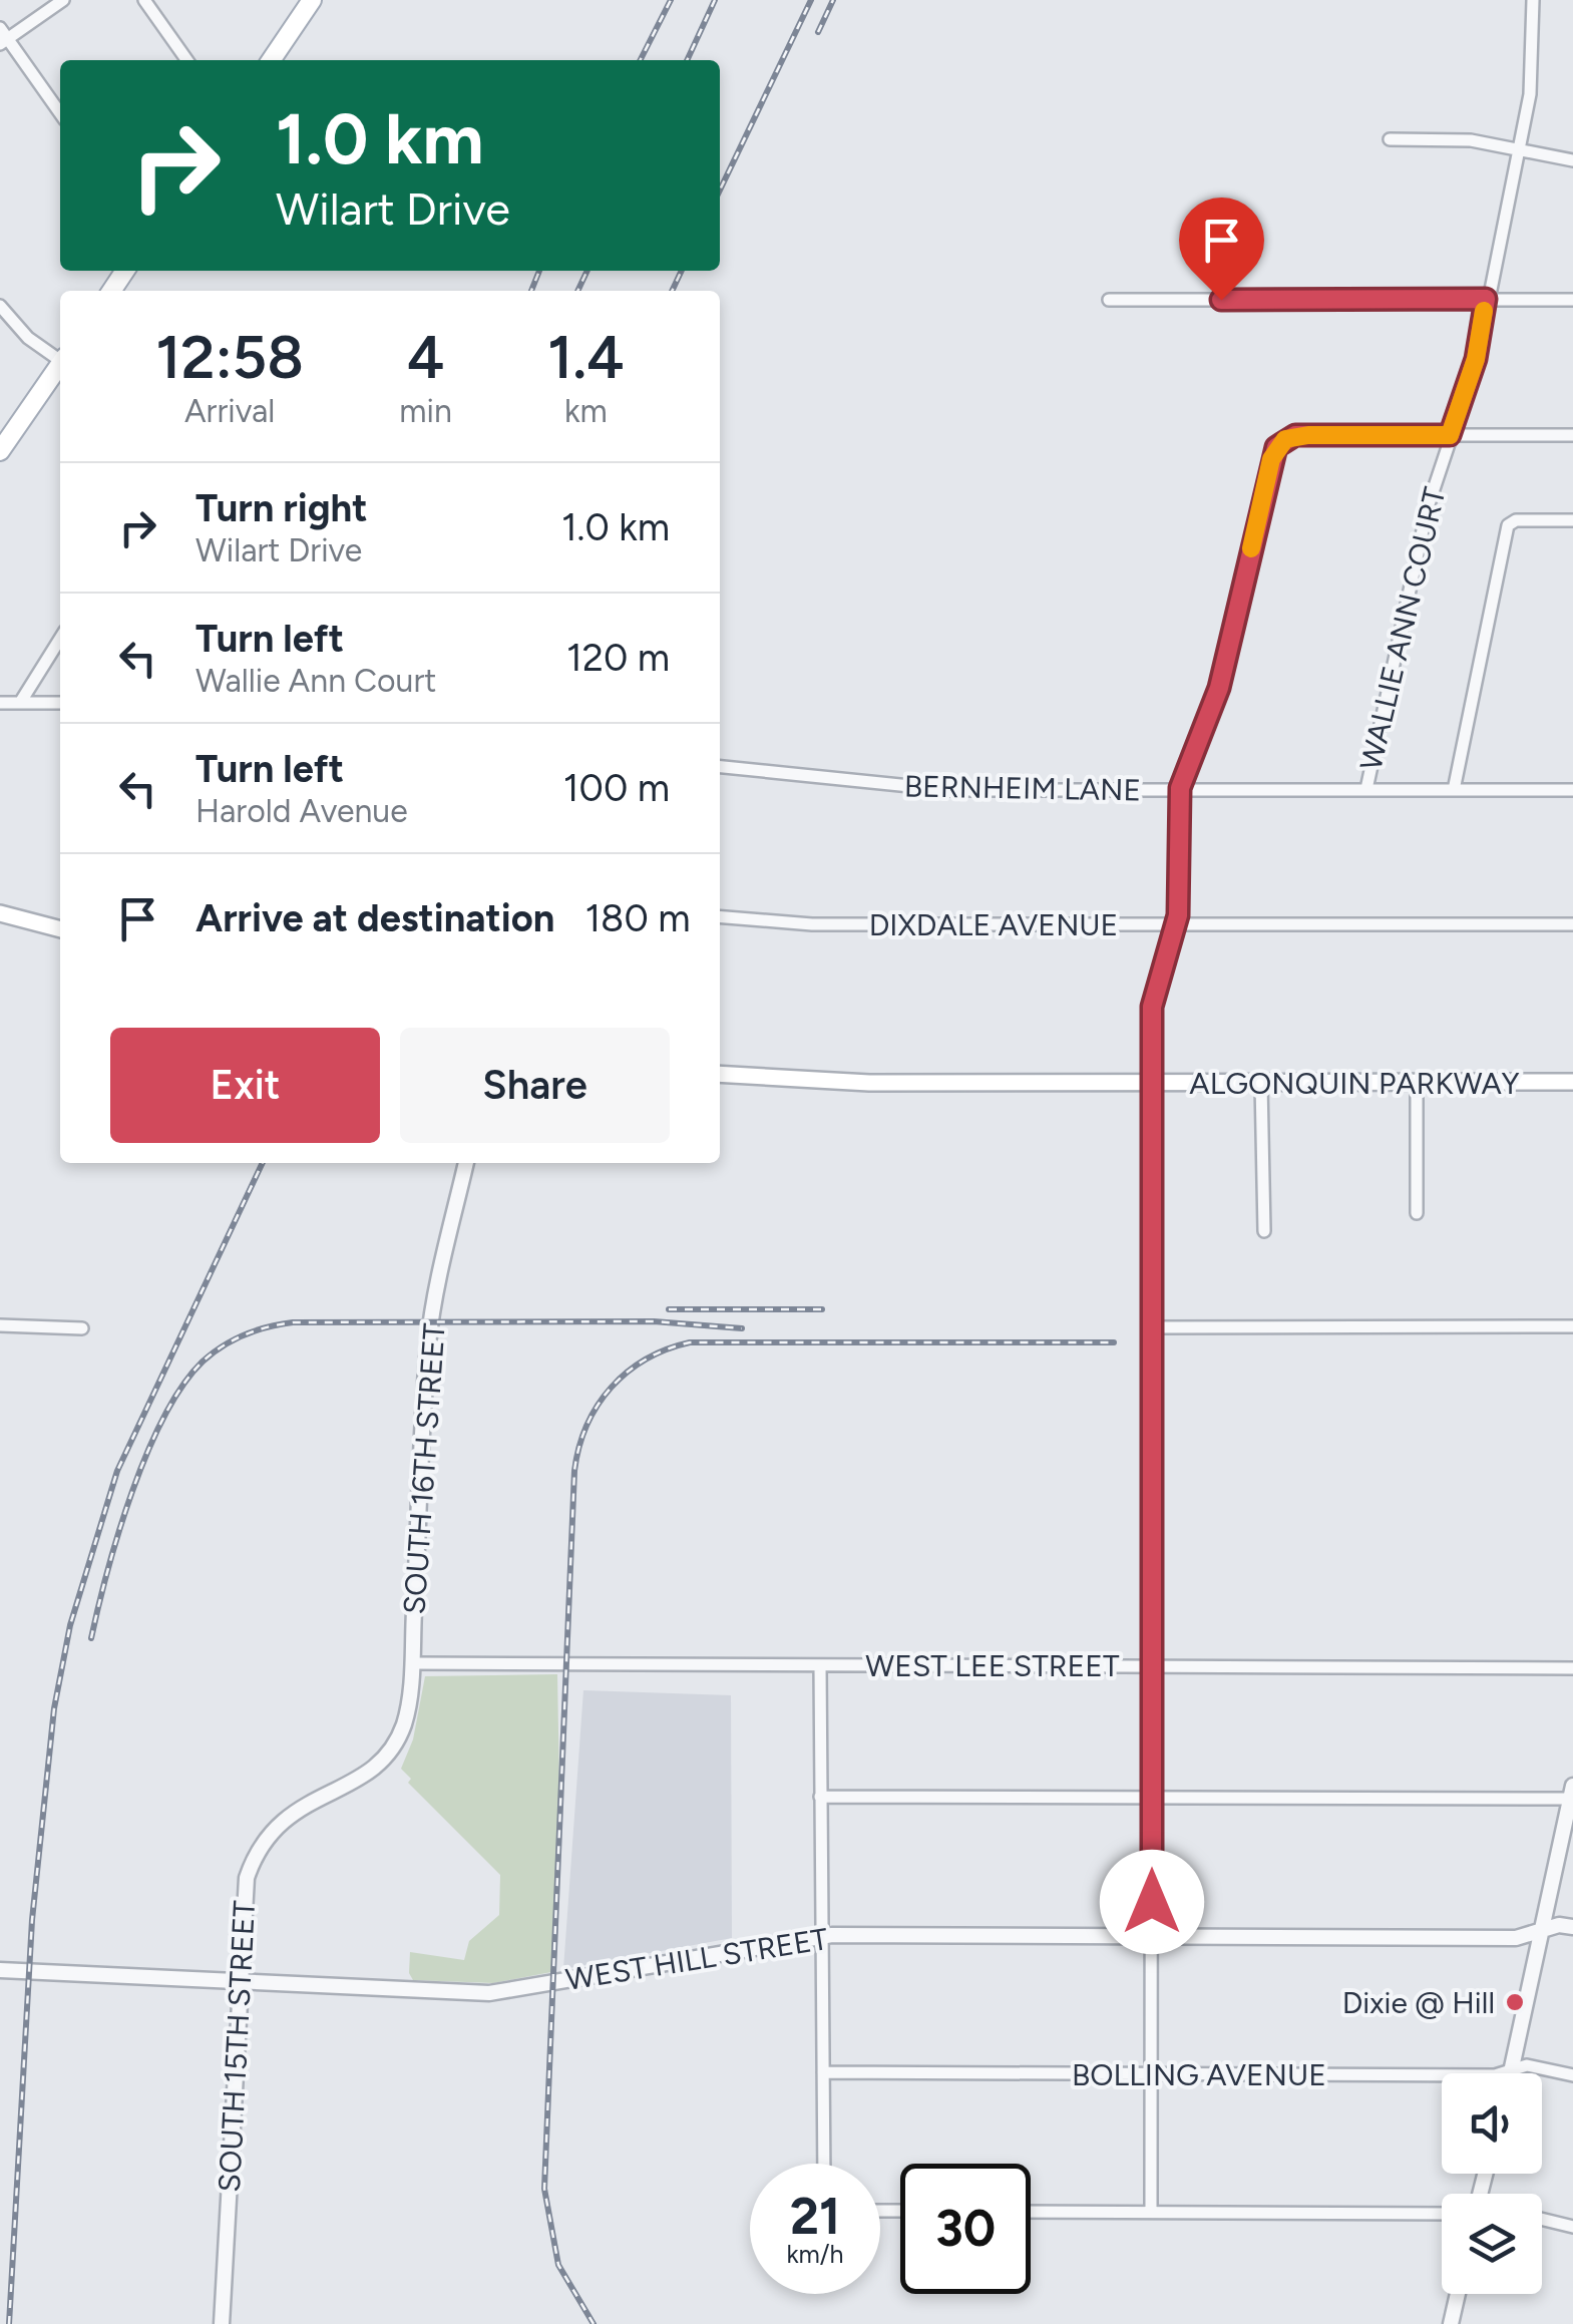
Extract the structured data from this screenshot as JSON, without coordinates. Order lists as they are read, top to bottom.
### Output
{
  "streets": {
    "main road": ["ALGONQUIN PARKWAY"],
    "street": [
      "WALLIE ANN COURT",
      "BERNHEIM LANE",
      "DIXDALE AVENUE",
      "SOUTH 16TH STREET",
      "WEST LEE STREET",
      "WEST HILL STREET",
      "SOUTH 15TH STREET",
      "BOLLING AVENUE"
    ]
  },
  "crossings": [
    ["WALLIE ANN COURT", "BERNHEIM LANE"],
    ["SOUTH 16TH STREET", "WEST LEE STREET"],
    ["SOUTH 16TH STREET", "SOUTH 15TH STREET"],
    ["WEST LEE STREET", "SOUTH 15TH STREET"],
    ["WEST HILL STREET", "SOUTH 15TH STREET"]
  ],
  "places": ["Dixie @ Hill"],
  "page": {
    "turn": ["1.0 km", "Wilart Drive"],
    "eta": [
      "12:58",
      "Arrival",
      "4",
      "min",
      "1.4",
      "km"
    ],
    "list": [
      {
        "name": "Turn right",
        "note": "Wilart Drive",
        "value": "1.0 km"
      },
      {
        "name": "Turn left",
        "note": "Wallie Ann Court",
        "value": "120 m"
      },
      {
        "name": "Turn left",
        "note": "Harold Avenue",
        "value": "100 m"
      },
      {
        "name": "Arrive at destination",
        "value": "180 m"
      }
    ],
    "buttons": ["Exit", "Share"],
    "speed": "21 km/h",
    "limit": "30"
  }
}
